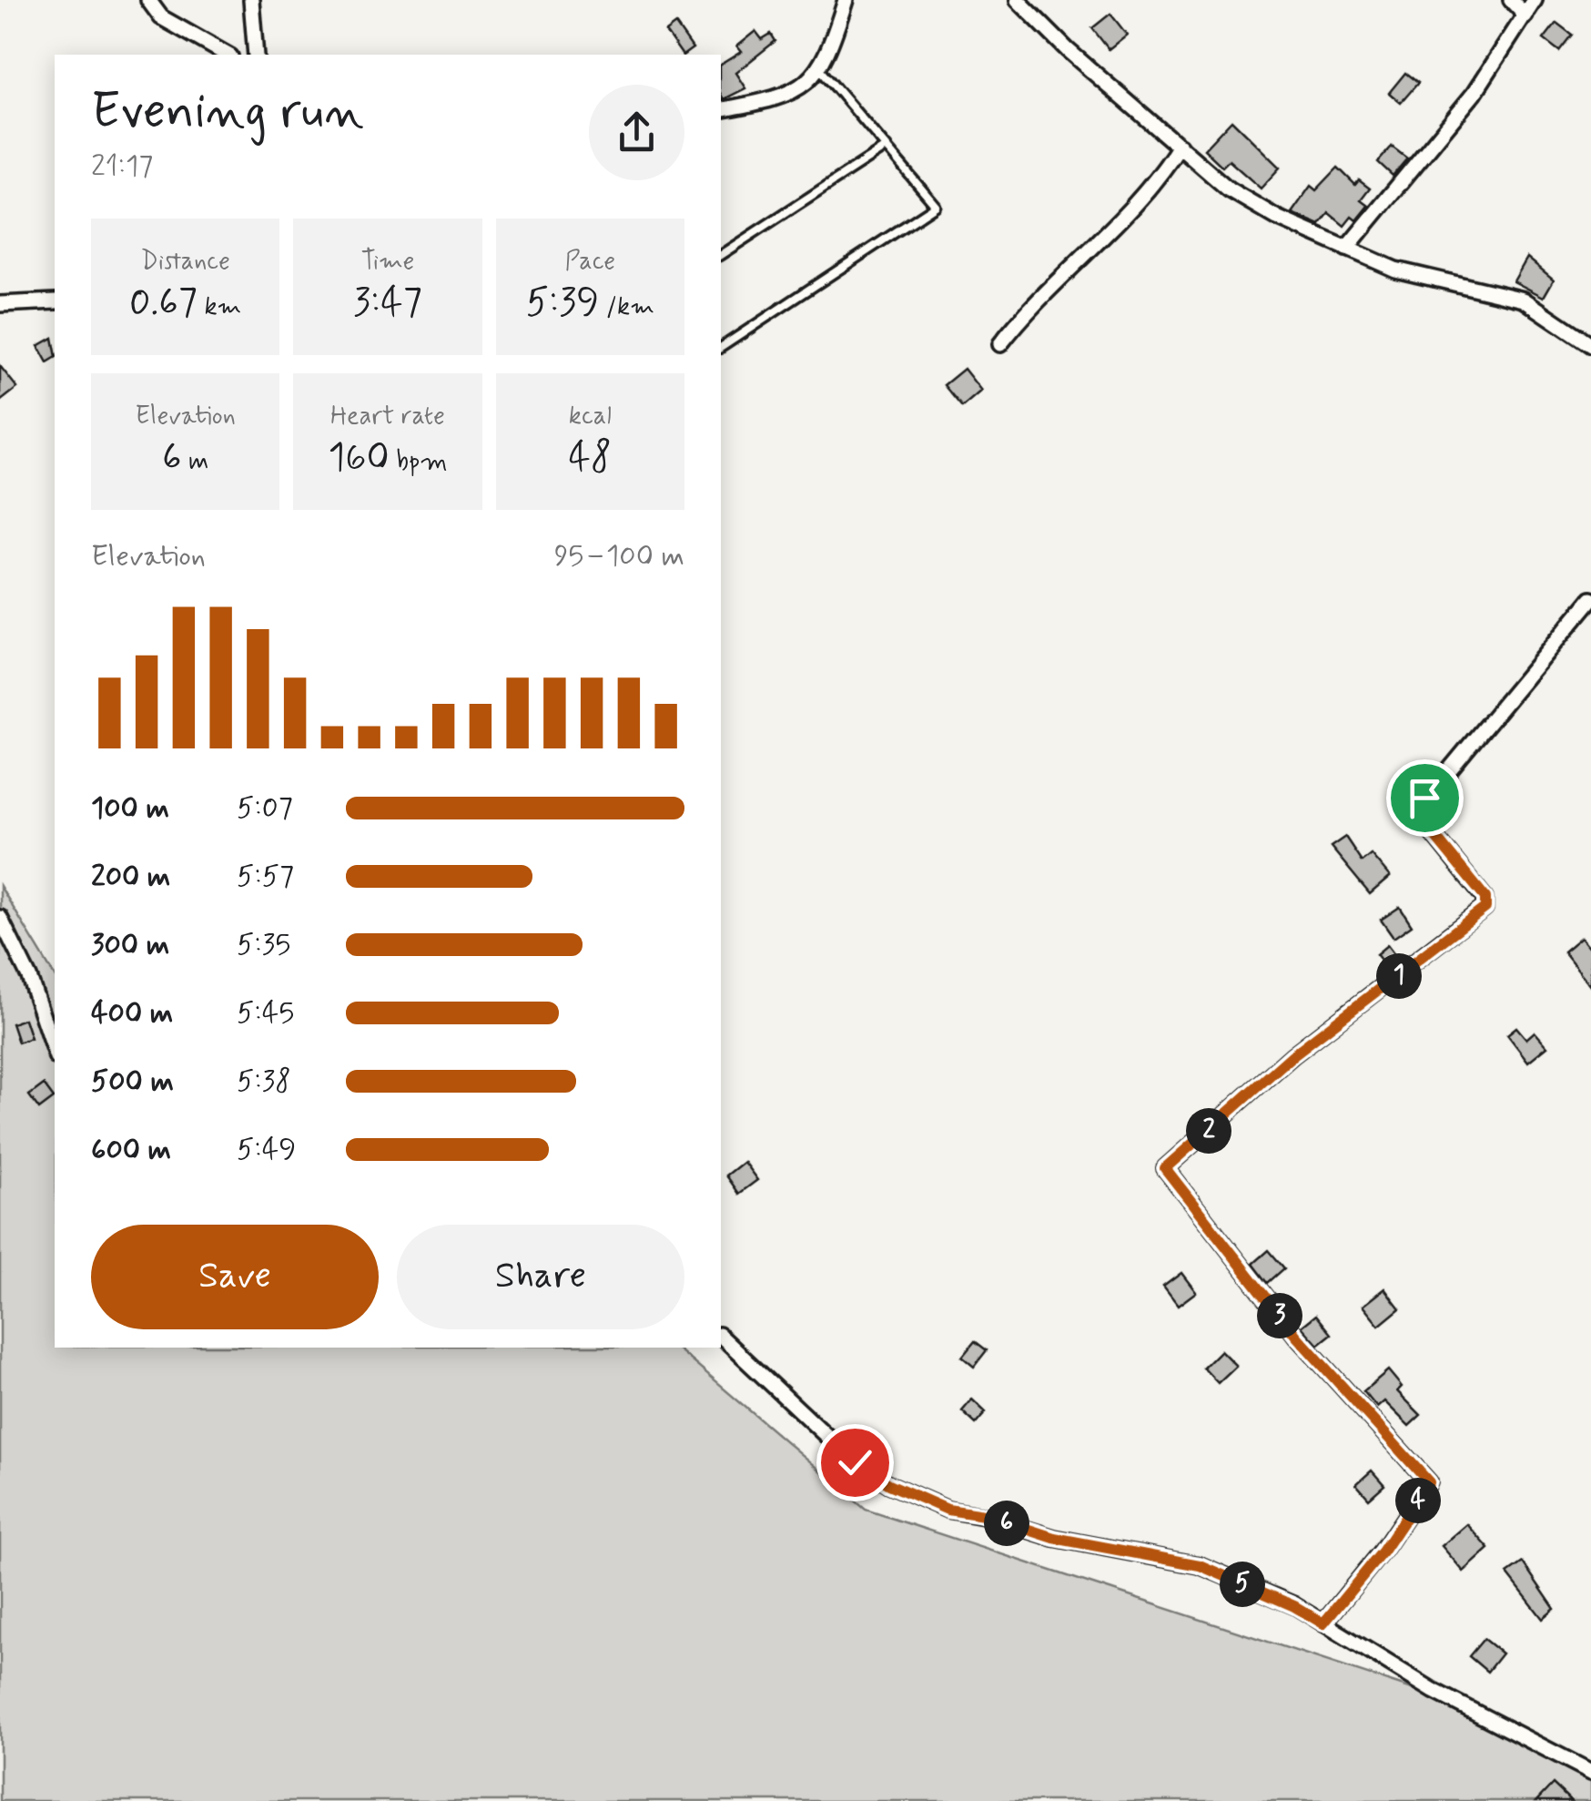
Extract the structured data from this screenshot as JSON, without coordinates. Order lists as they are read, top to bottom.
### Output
{
  "page": {
    "heading": ["Evening run", "21:17"],
    "stats": [
      ["Distance", "0.67 km"],
      ["Time", "3:47"],
      ["Pace", "5:39 /km"],
      ["Elevation", "6 m"],
      ["Heart rate", "160 bpm"],
      ["kcal", "48"]
    ],
    "chart": ["Elevation", "95–100 m"],
    "list": [
      {
        "name": "100 m",
        "note": "5:07"
      },
      {
        "name": "200 m",
        "note": "5:57"
      },
      {
        "name": "300 m",
        "note": "5:35"
      },
      {
        "name": "400 m",
        "note": "5:45"
      },
      {
        "name": "500 m",
        "note": "5:38"
      },
      {
        "name": "600 m",
        "note": "5:49"
      }
    ],
    "pins": [
      "1",
      "2",
      "3",
      "4",
      "6",
      "5"
    ],
    "buttons": ["Save", "Share"]
  }
}
